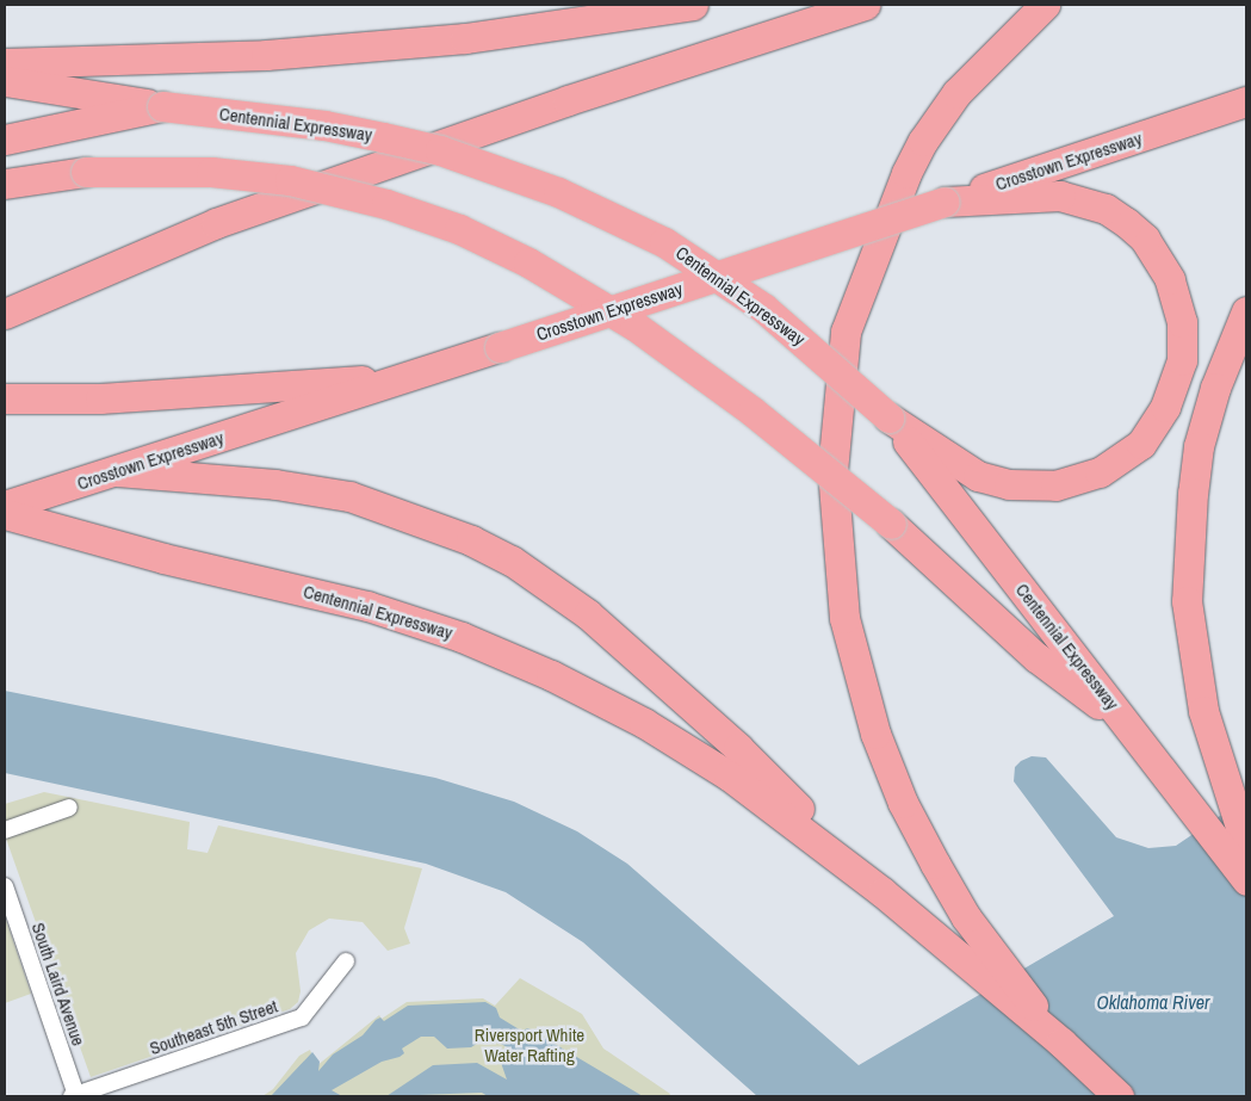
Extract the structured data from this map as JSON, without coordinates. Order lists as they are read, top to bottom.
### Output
{
  "streets": {
    "highway": ["Centennial Expressway", "Crosstown Expressway"],
    "street": ["South Laird Avenue", "Southeast 5th Street"]
  },
  "crossings": [
    ["South Laird Avenue", "Southeast 5th Street"]
  ],
  "water": ["Oklahoma River"],
  "parks": ["Riversport White Water Rafting"]
}
